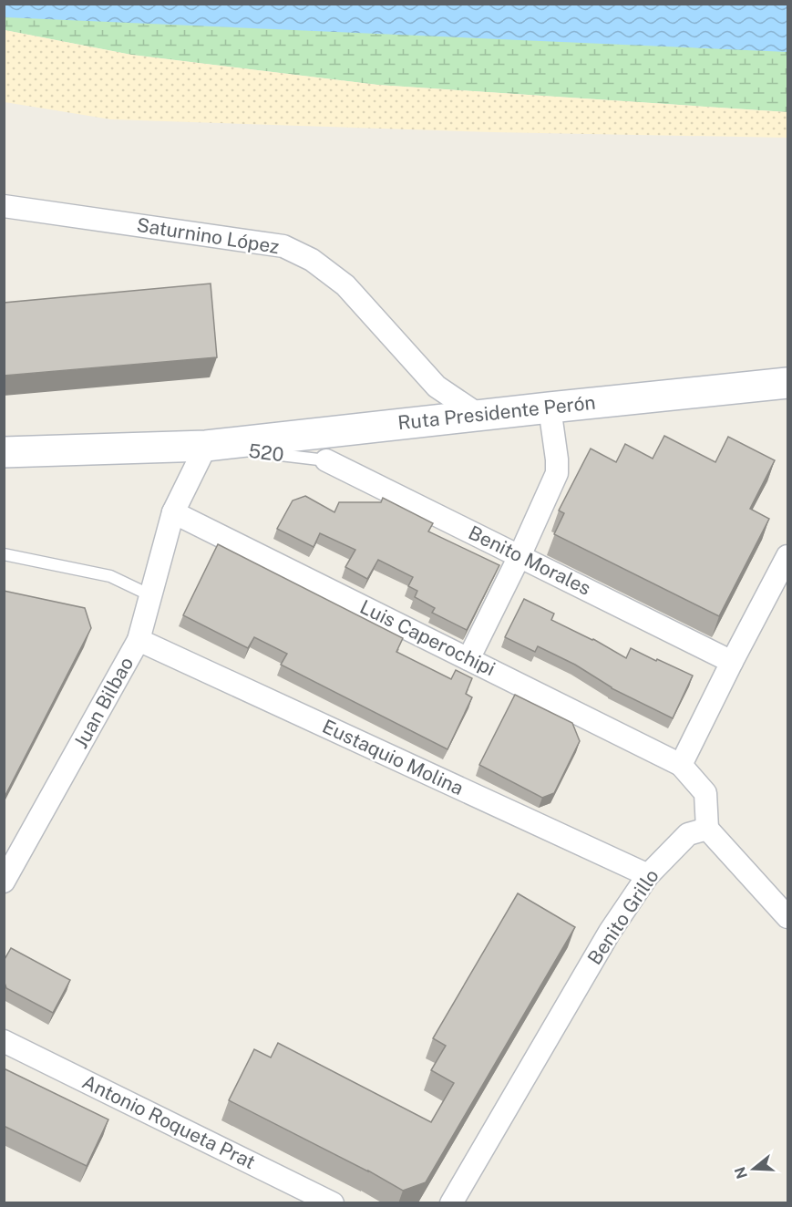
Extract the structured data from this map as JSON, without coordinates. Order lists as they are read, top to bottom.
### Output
{
  "streets": {
    "main road": ["Ruta Presidente Perón"],
    "street": [
      "Saturnino López",
      "Benito Morales",
      "Luis Caperochipi",
      "Juan Bilbao",
      "Eustaquio Molina",
      "Benito Grillo",
      "Antonio Roqueta Prat"
    ],
    "lane": ["520"]
  },
  "crossings": [
    ["Saturnino López", "Ruta Presidente Perón"],
    ["Ruta Presidente Perón", "520"],
    ["Ruta Presidente Perón", "Juan Bilbao"],
    ["520", "Benito Morales"],
    ["520", "Juan Bilbao"],
    ["Luis Caperochipi", "Juan Bilbao"],
    ["Juan Bilbao", "Eustaquio Molina"],
    ["Eustaquio Molina", "Benito Grillo"]
  ],
  "north": "left"
}
